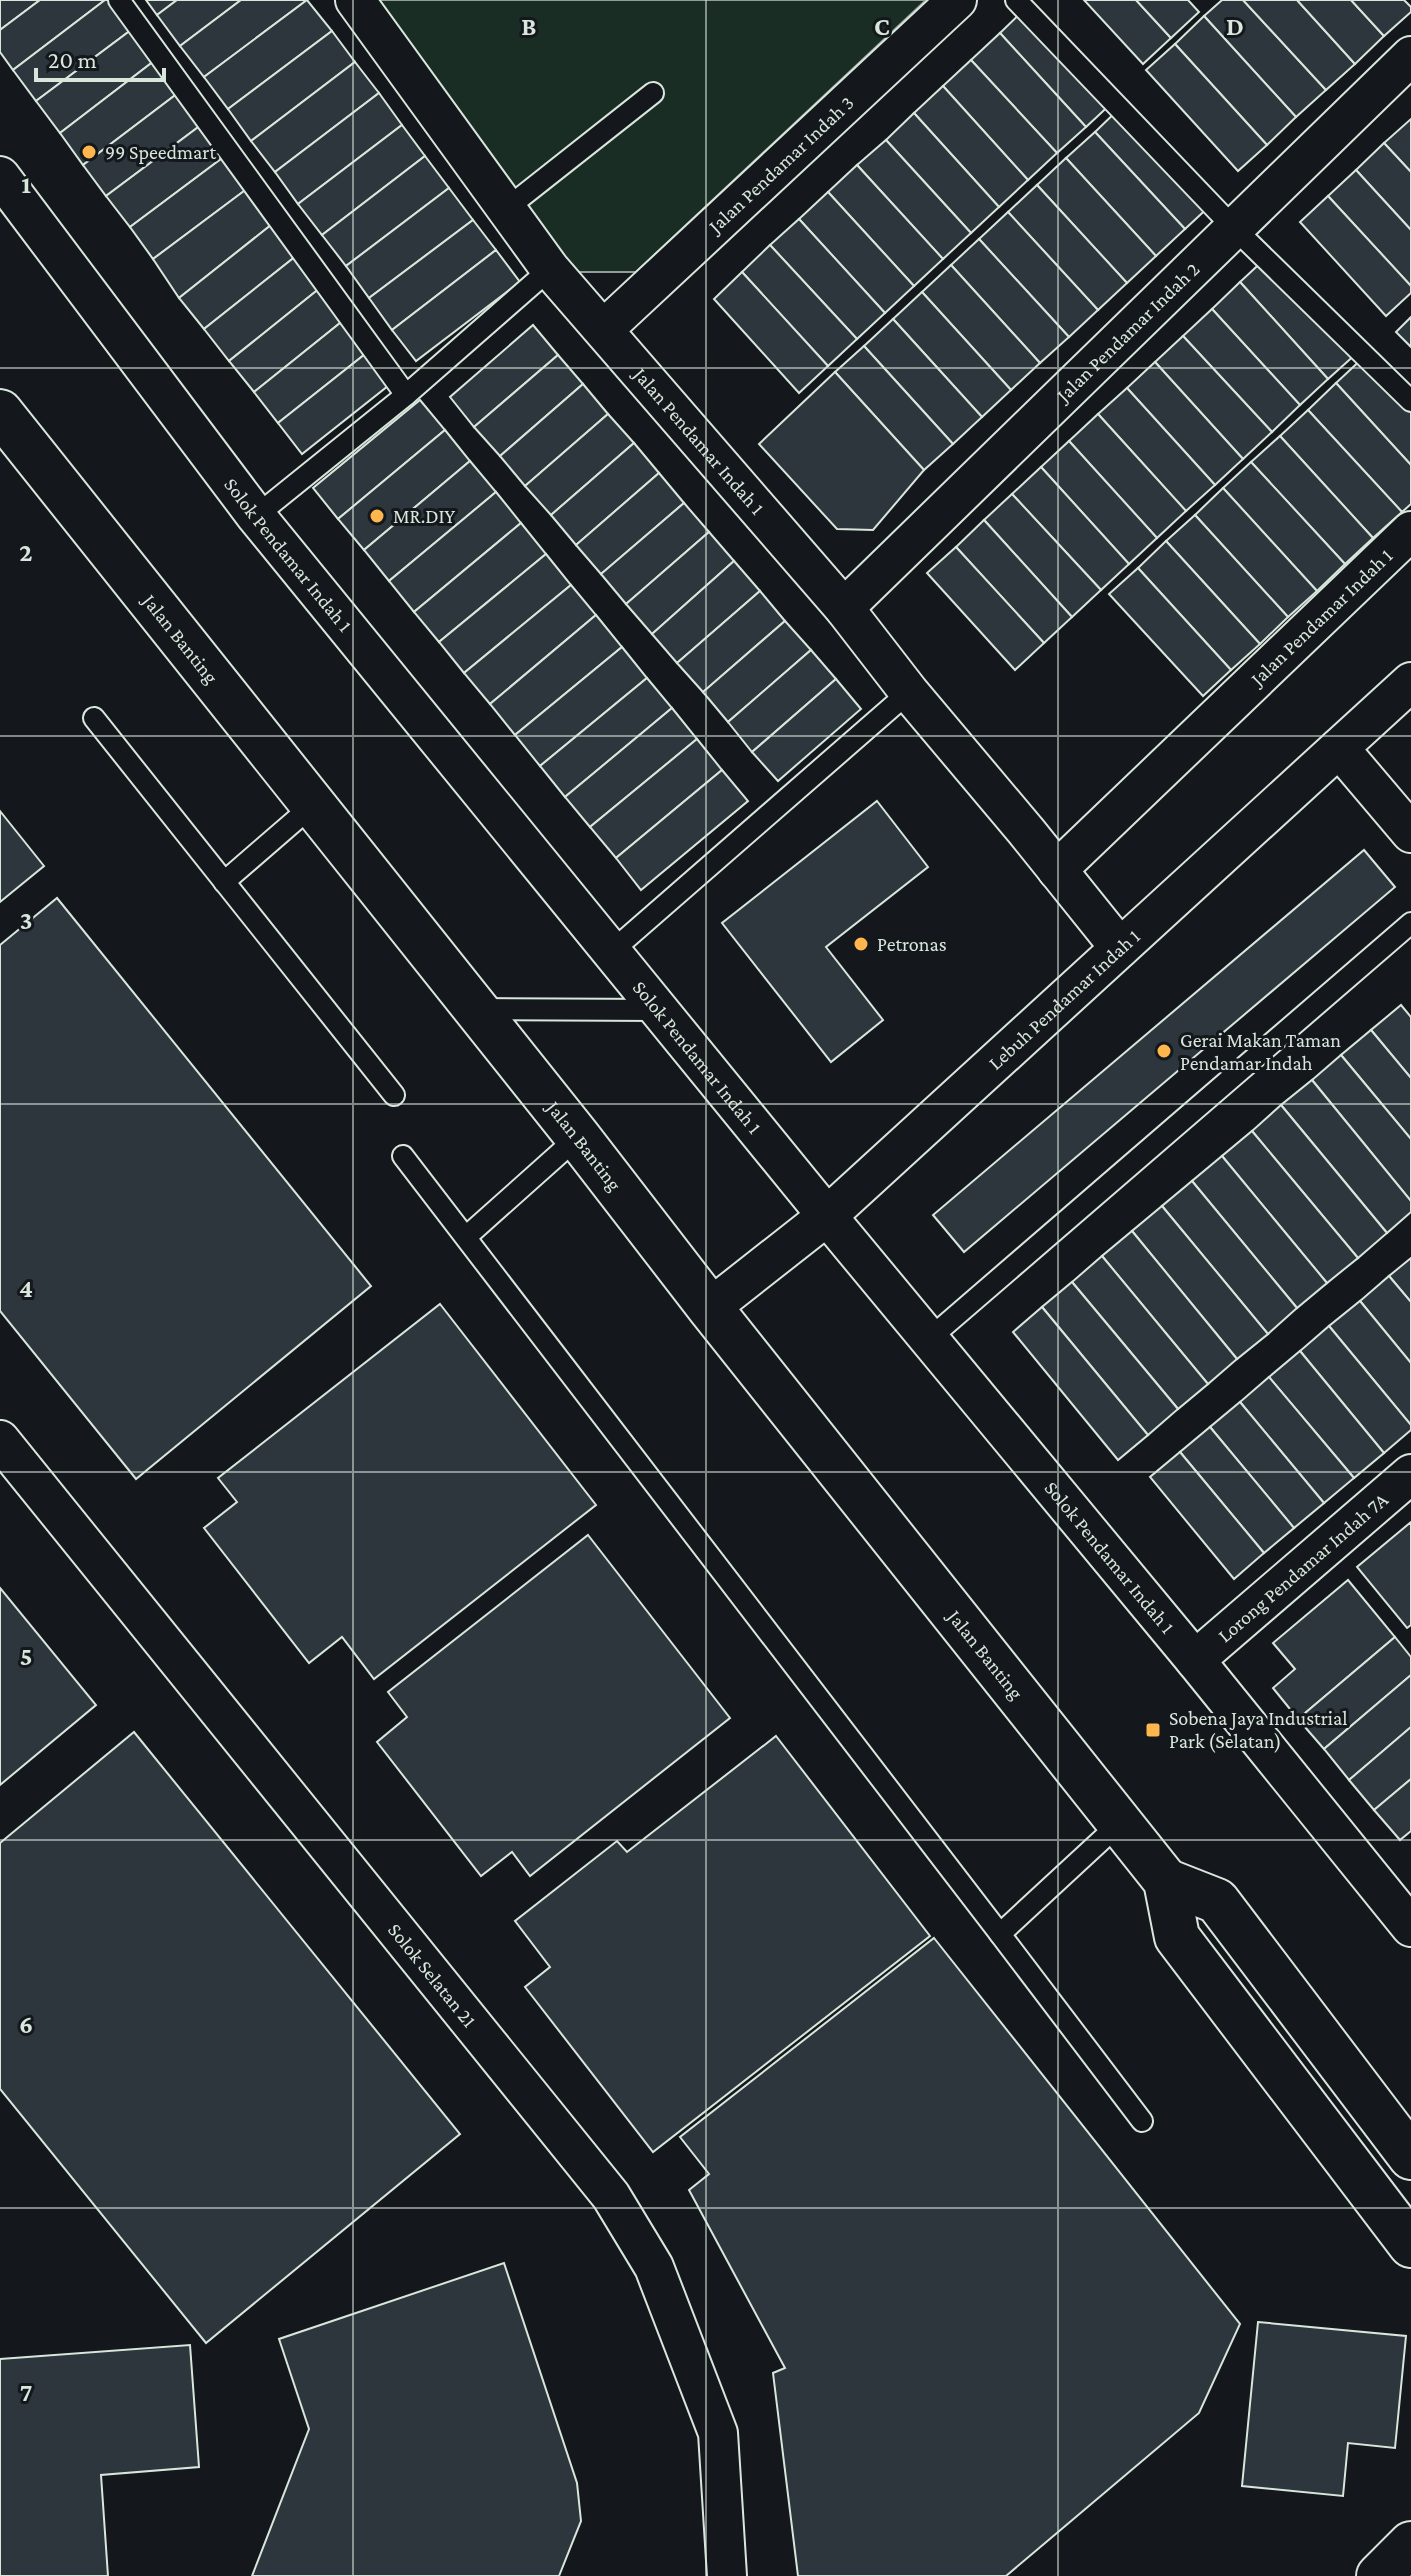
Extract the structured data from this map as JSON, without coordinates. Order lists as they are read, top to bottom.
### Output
{
  "streets": {
    "main road": ["Jalan Banting"],
    "street": [
      "Jalan Pendamar Indah 3",
      "Jalan Pendamar Indah 2",
      "Jalan Pendamar Indah 1",
      "Solok Pendamar Indah 1",
      "Lebuh Pendamar Indah 1",
      "Lorong Pendamar Indah 7A",
      "Solok Selatan 21"
    ]
  },
  "crossings": [
    ["Jalan Pendamar Indah 3", "Jalan Pendamar Indah 1"],
    ["Jalan Pendamar Indah 2", "Jalan Pendamar Indah 1"],
    ["Jalan Pendamar Indah 1", "Lebuh Pendamar Indah 1"],
    ["Solok Pendamar Indah 1", "Lebuh Pendamar Indah 1"],
    ["Solok Pendamar Indah 1", "Lorong Pendamar Indah 7A"],
    ["Jalan Banting", "Lebuh Pendamar Indah 1"]
  ],
  "places": {
    "other": [
      "99 Speedmart",
      "MR.DIY",
      "Petronas",
      "Gerai Makan Taman Pendamar Indah"
    ],
    "transit": ["Sobena Jaya Industrial Park (Selatan)"]
  },
  "scale_bar": "20 m",
  "grid": {
    "columns": ["B", "C", "D"],
    "rows": [
      "1",
      "2",
      "3",
      "4",
      "5",
      "6",
      "7"
    ]
  }
}
